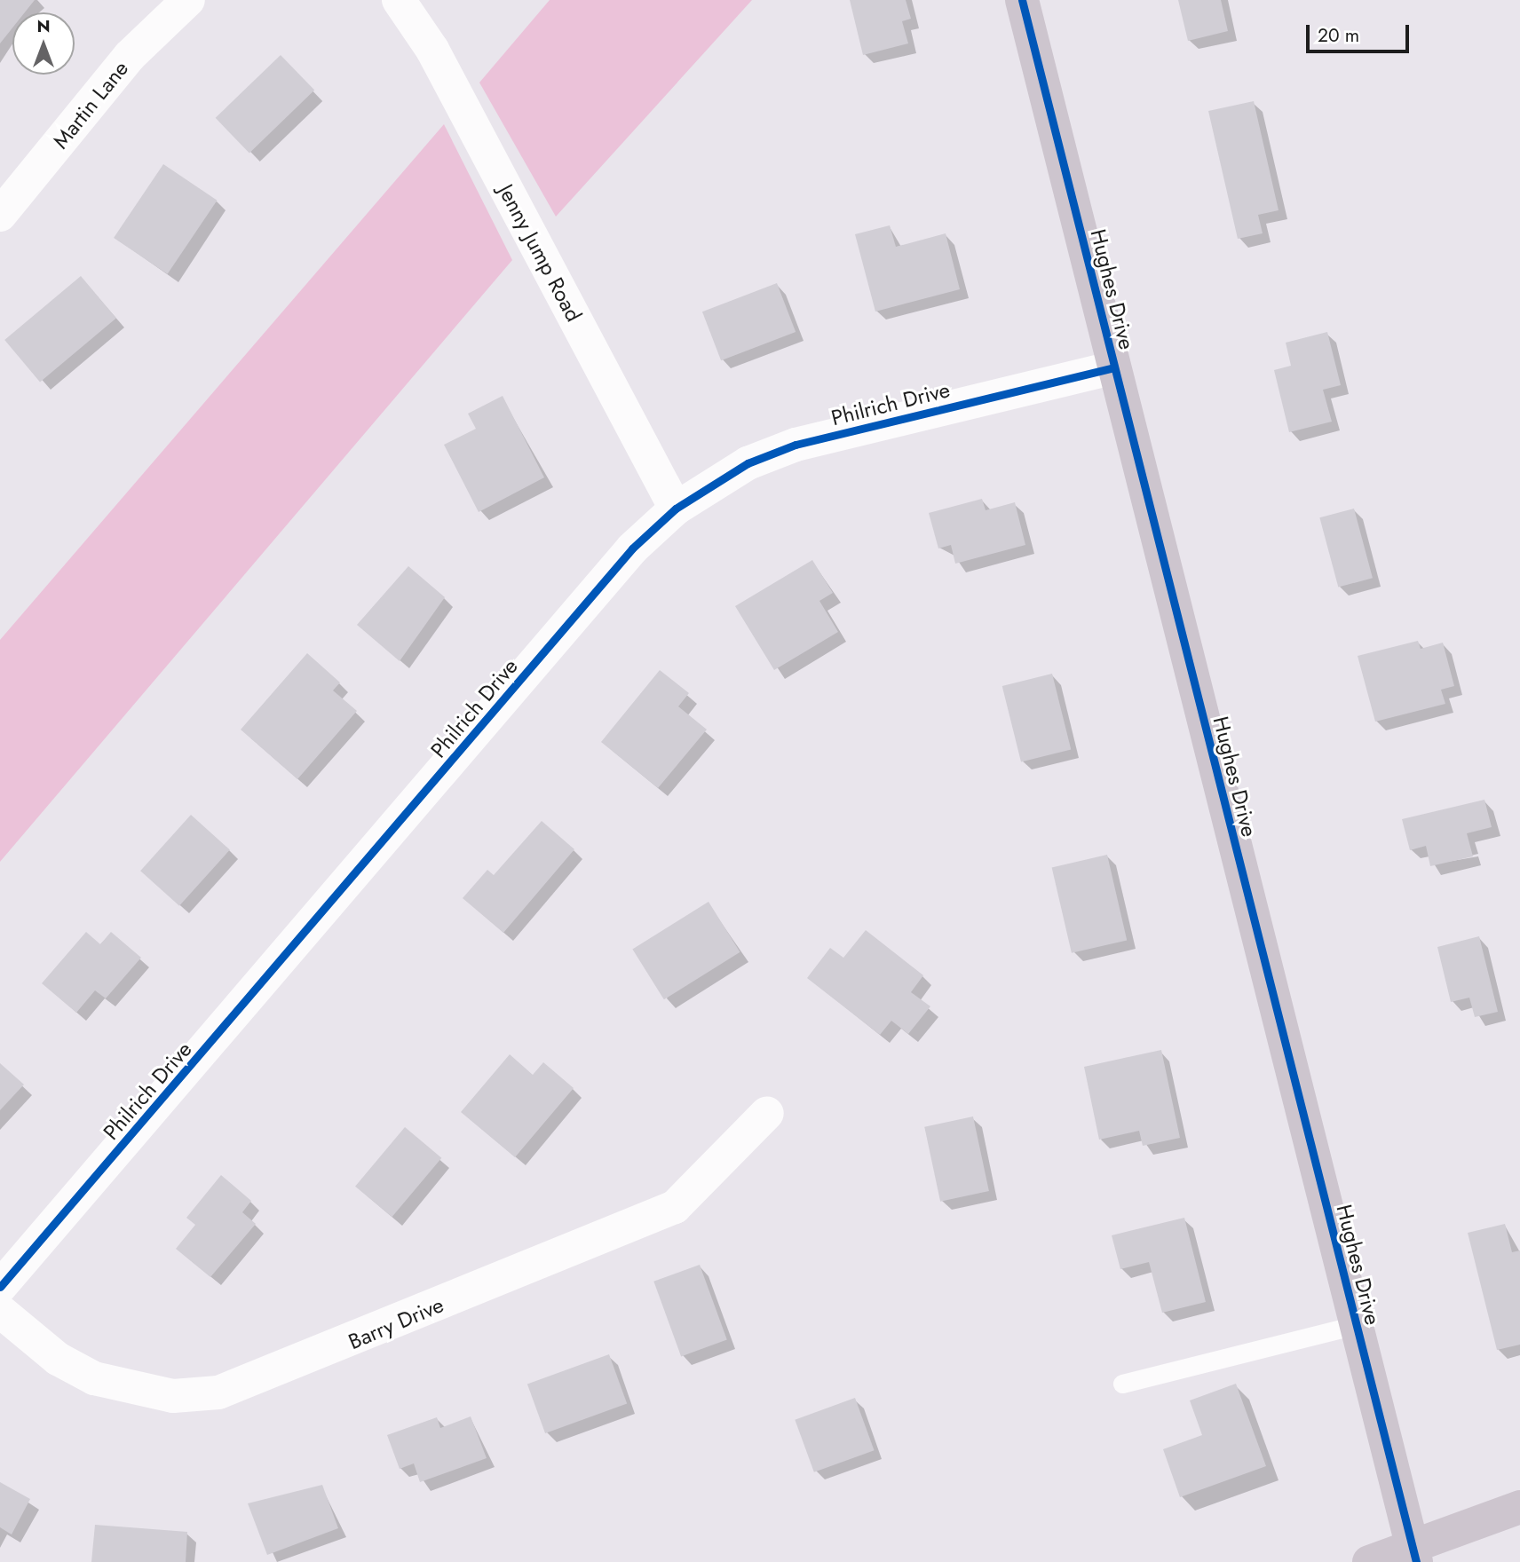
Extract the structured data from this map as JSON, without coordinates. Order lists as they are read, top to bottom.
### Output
{
  "streets": {
    "street": [
      "Martin Lane",
      "Jenny Jump Road",
      "Hughes Drive",
      "Philrich Drive",
      "Barry Drive"
    ]
  },
  "crossings": [
    ["Jenny Jump Road", "Philrich Drive"],
    ["Hughes Drive", "Philrich Drive"]
  ],
  "scale_bar": "20 m",
  "north": "top"
}
